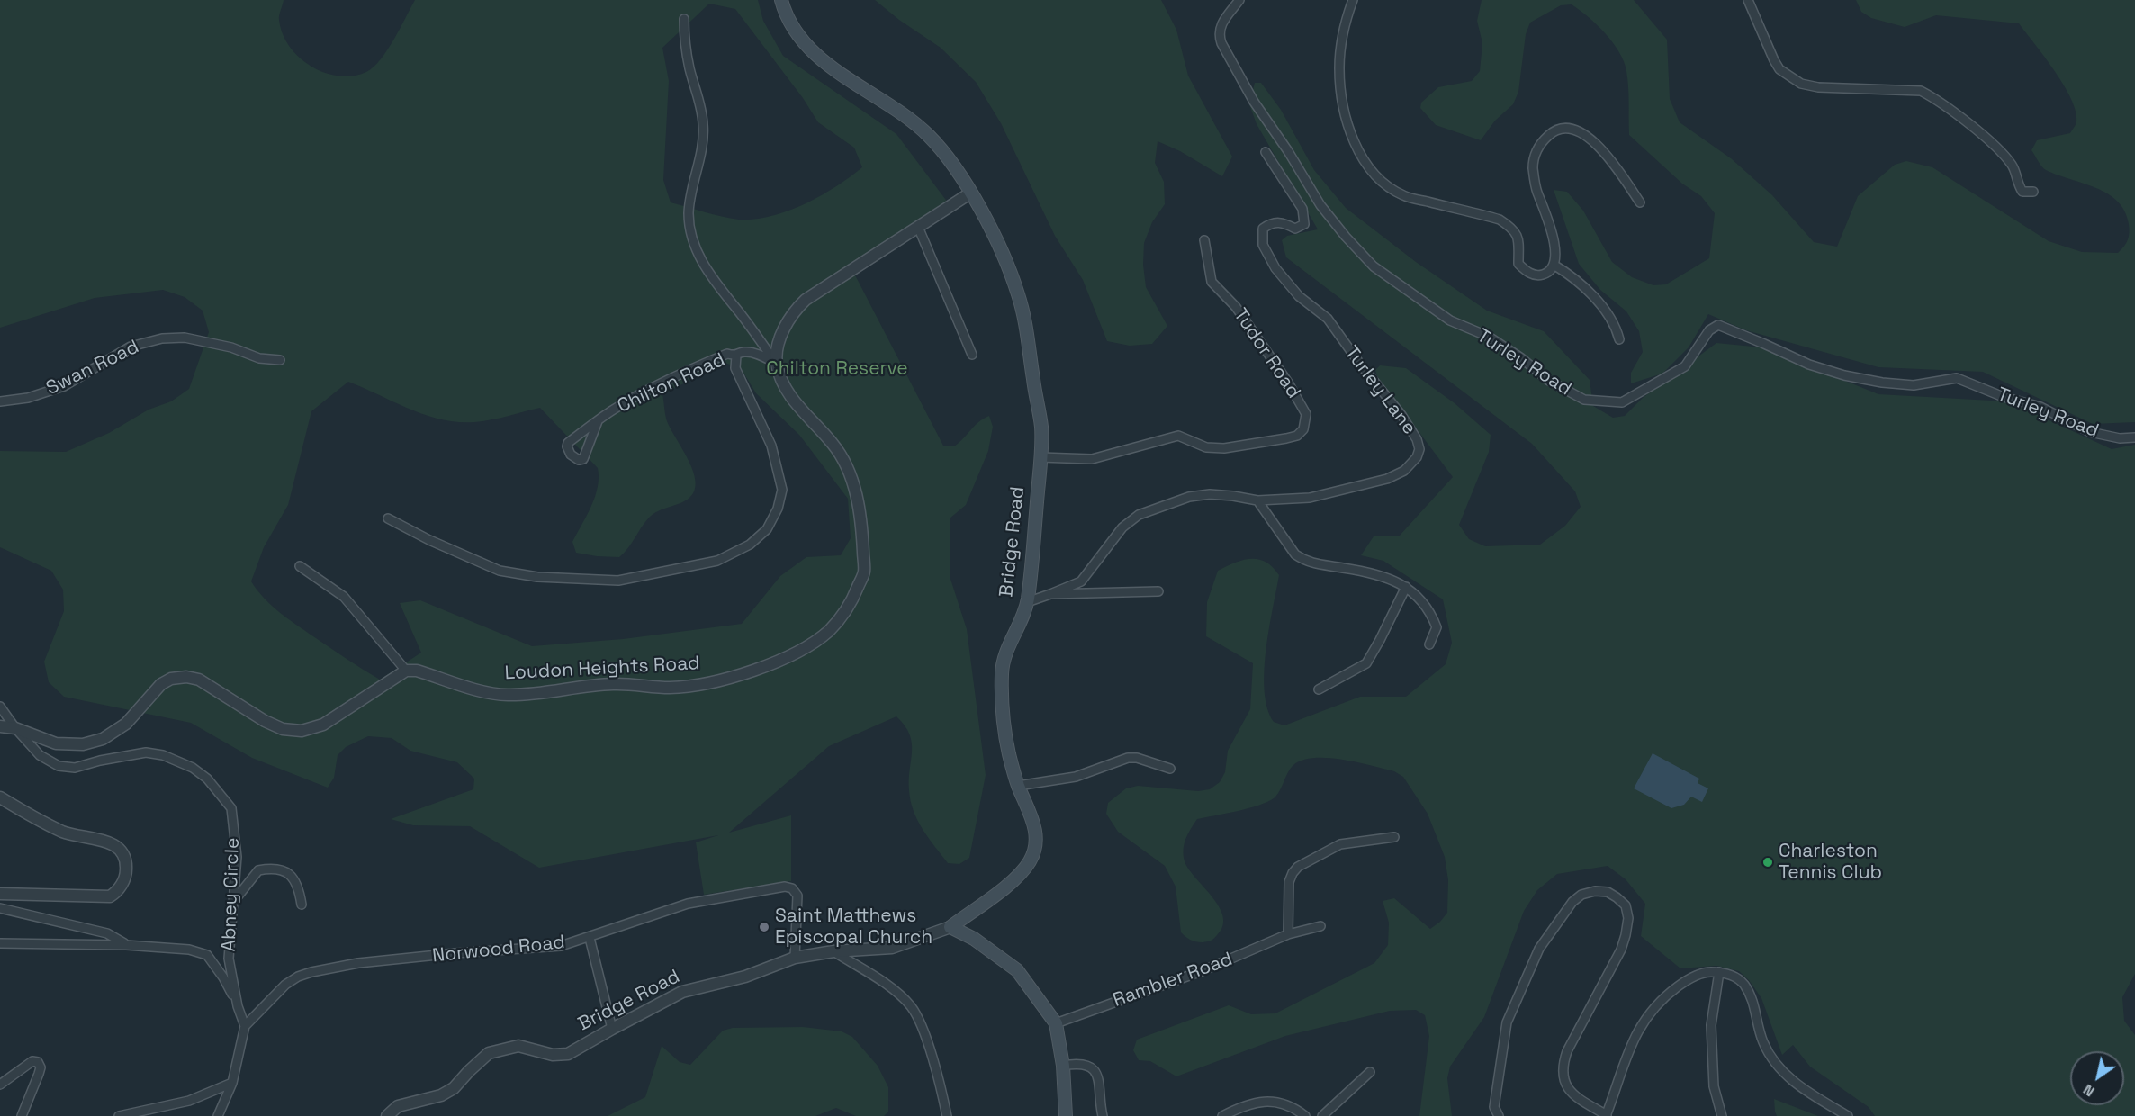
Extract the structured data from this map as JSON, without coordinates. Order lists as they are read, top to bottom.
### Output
{
  "streets": {
    "main road": ["Bridge Road"],
    "street": [
      "Tudor Road",
      "Turley Road",
      "Swan Road",
      "Chilton Road",
      "Turley Lane",
      "Loudon Heights Road",
      "Abney Circle",
      "Norwood Road",
      "Rambler Road"
    ]
  },
  "crossings": [
    ["Tudor Road", "Bridge Road"],
    ["Chilton Road", "Loudon Heights Road"],
    ["Bridge Road", "Loudon Heights Road"],
    ["Bridge Road", "Norwood Road"],
    ["Abney Circle", "Norwood Road"]
  ],
  "parks": ["Chilton Reserve"],
  "places": ["Charleston Tennis Club", "Saint Matthews Episcopal Church"],
  "north": "bottom left"
}
